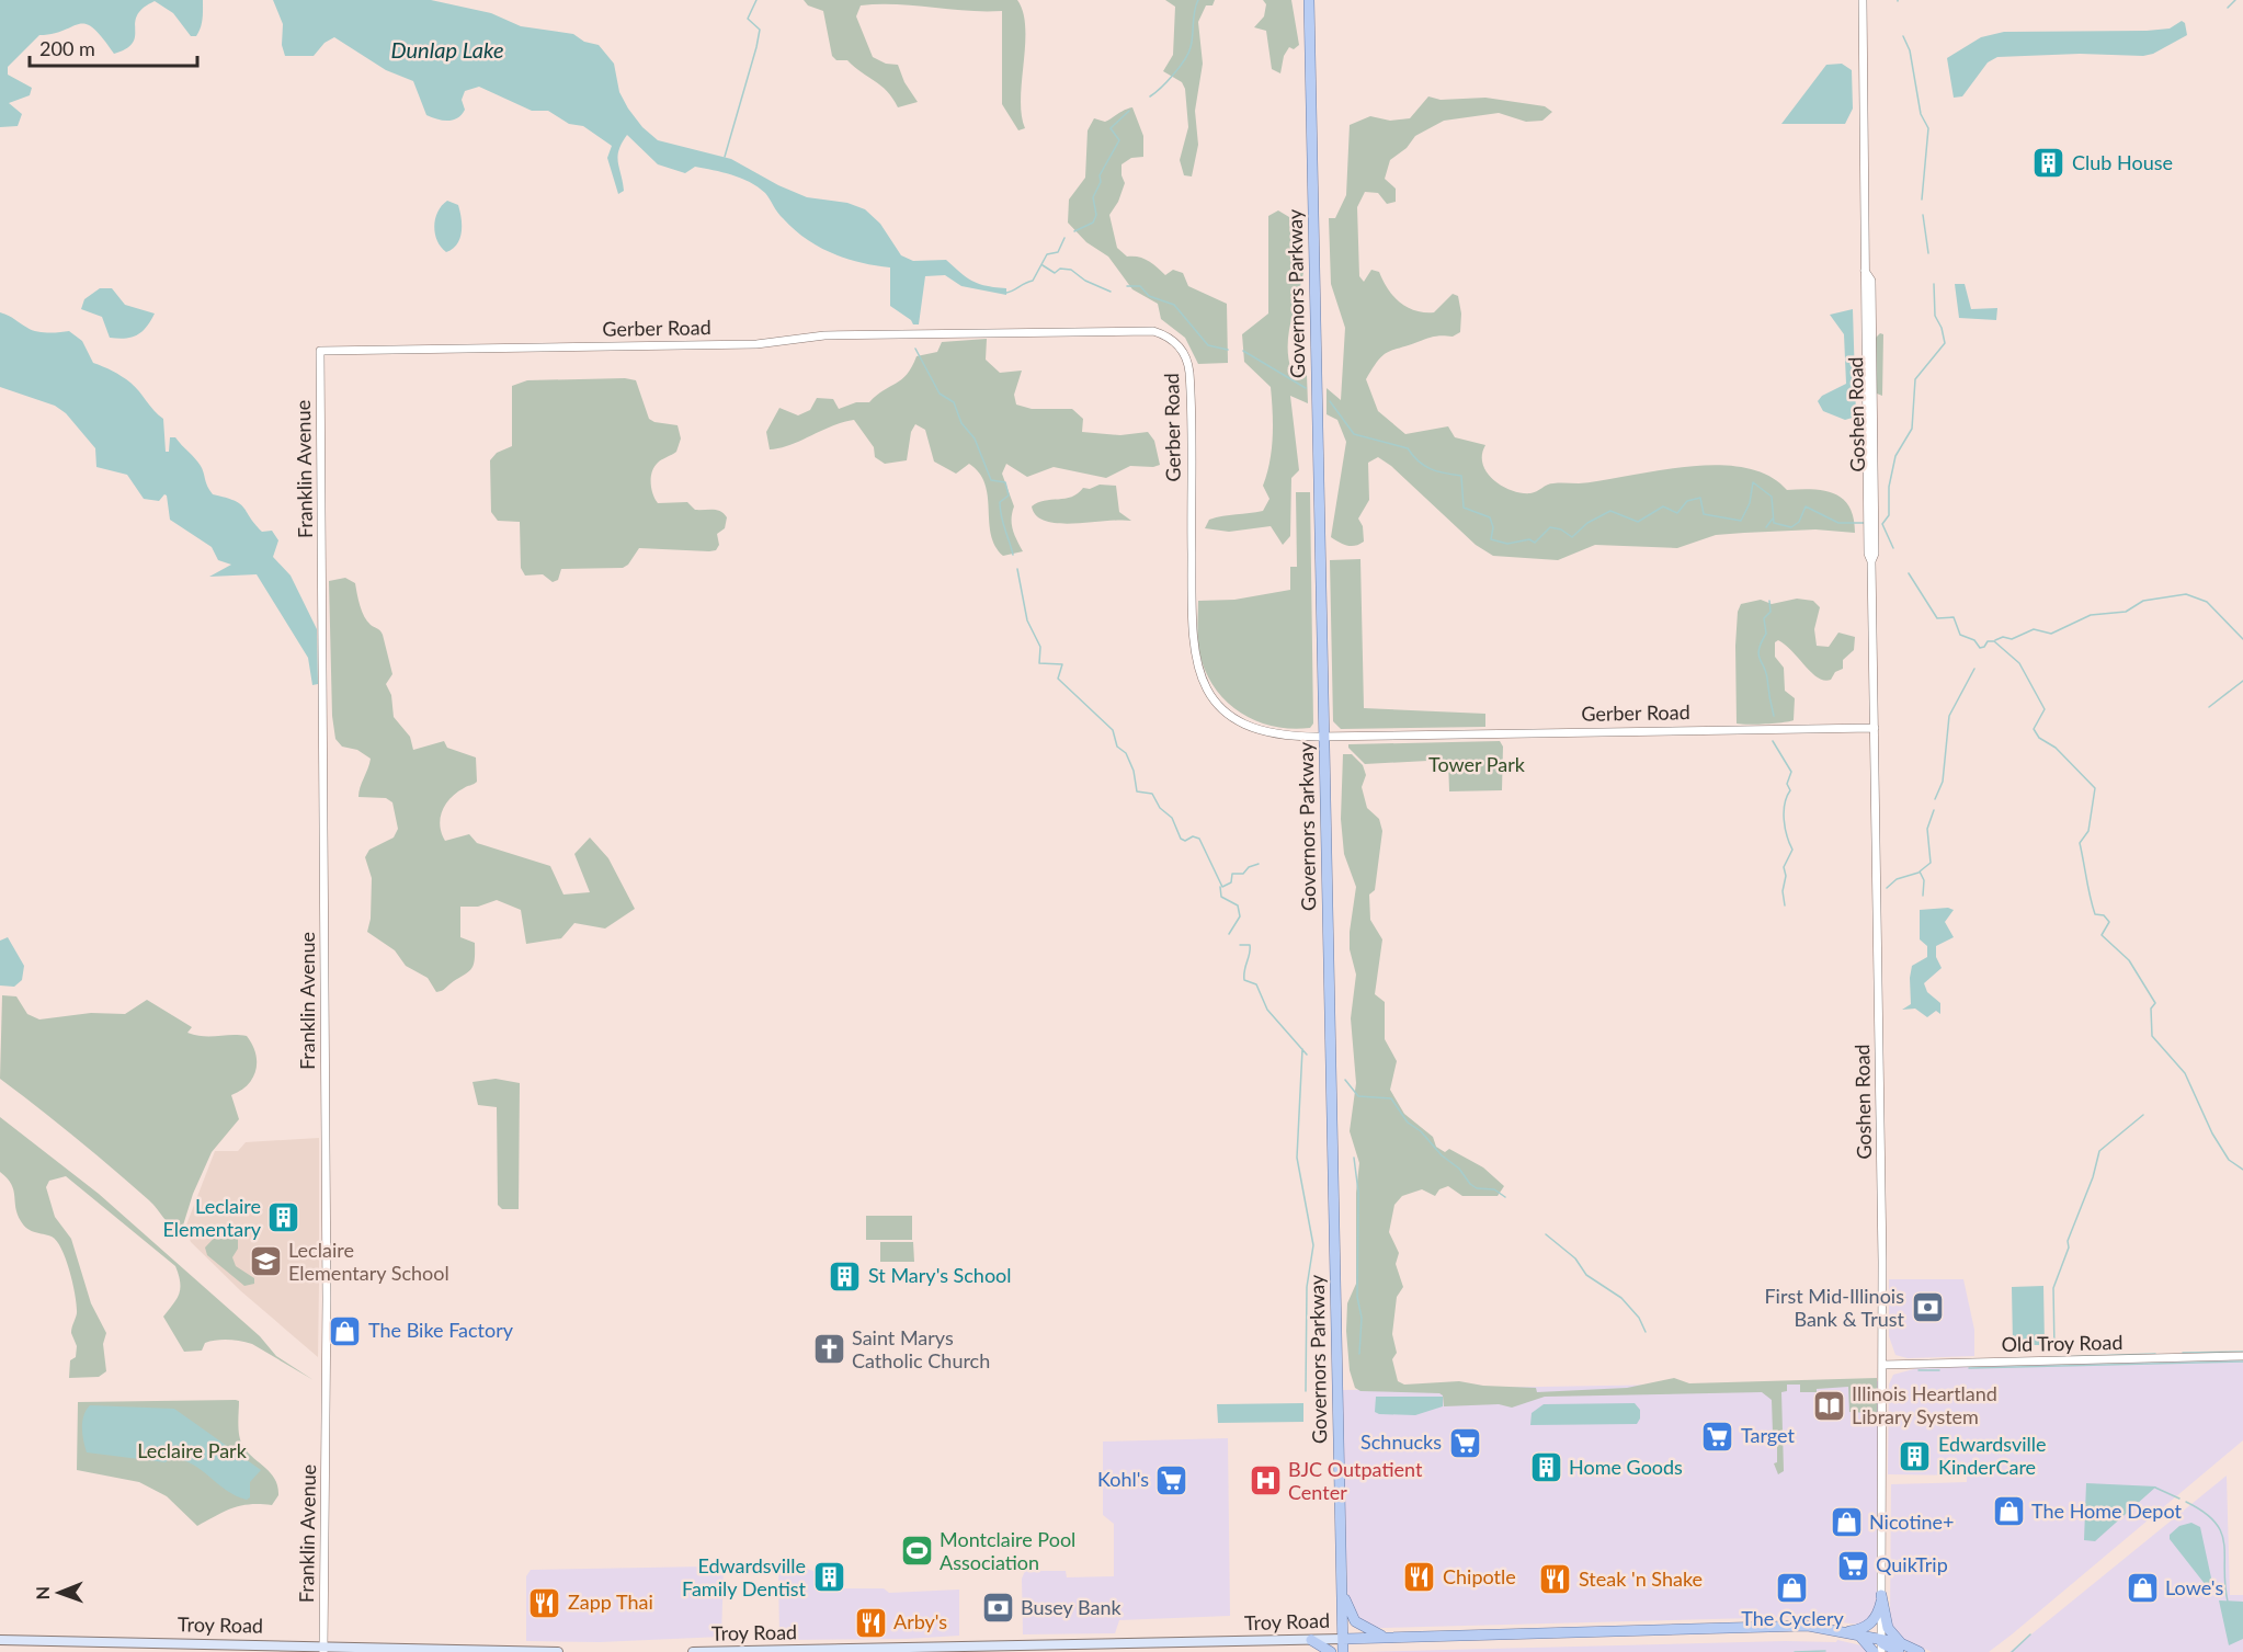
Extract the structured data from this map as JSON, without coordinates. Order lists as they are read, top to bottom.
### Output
{
  "streets": {
    "main road": ["Governors Parkway", "Troy Road"],
    "street": [
      "Gerber Road",
      "Goshen Road",
      "Franklin Avenue",
      "Old Troy Road"
    ]
  },
  "crossings": [
    ["Governors Parkway", "Gerber Road"],
    ["Governors Parkway", "Troy Road"],
    ["Gerber Road", "Goshen Road"],
    ["Gerber Road", "Franklin Avenue"],
    ["Goshen Road", "Old Troy Road"],
    ["Goshen Road", "Troy Road"],
    ["Franklin Avenue", "Troy Road"]
  ],
  "water": ["Dunlap Lake"],
  "parks": ["Tower Park", "Leclaire Park"],
  "places": {
    "building": [
      "Club House",
      "Leclaire Elementary",
      "St Mary's School",
      "Edwardsville KinderCare",
      "Home Goods",
      "Edwardsville Family Dentist"
    ],
    "school or university": ["Leclaire Elementary School"],
    "bank": ["First Mid-Illinois Bank & Trust", "Busey Bank"],
    "shop": [
      "The Bike Factory",
      "The Home Depot",
      "Nicotine+",
      "The Cyclery",
      "Lowe's"
    ],
    "church": ["Saint Marys Catholic Church"],
    "library": ["Illinois Heartland Library System"],
    "supermarket": [
      "Target",
      "Schnucks",
      "Kohl's",
      "QuikTrip"
    ],
    "hospital": ["BJC Outpatient Center"],
    "sports": ["Montclaire Pool Association"],
    "restaurant": [
      "Chipotle",
      "Steak 'n Shake",
      "Zapp Thai",
      "Arby's"
    ]
  },
  "scale_bar": "200 m",
  "north": "left"
}
